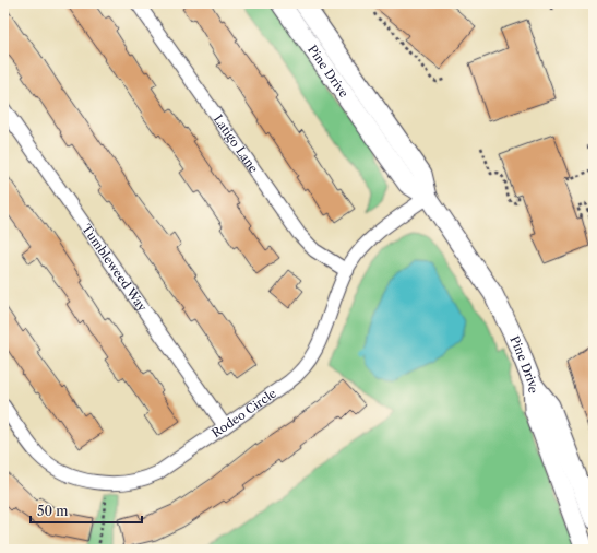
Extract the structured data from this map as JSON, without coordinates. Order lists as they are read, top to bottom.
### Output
{
  "streets": {
    "main road": ["Pine Drive"],
    "street": ["Latigo Lane", "Tumbleweed Way", "Rodeo Circle"]
  },
  "crossings": [
    ["Pine Drive", "Rodeo Circle"],
    ["Latigo Lane", "Rodeo Circle"],
    ["Tumbleweed Way", "Rodeo Circle"]
  ],
  "scale_bar": "50 m"
}
